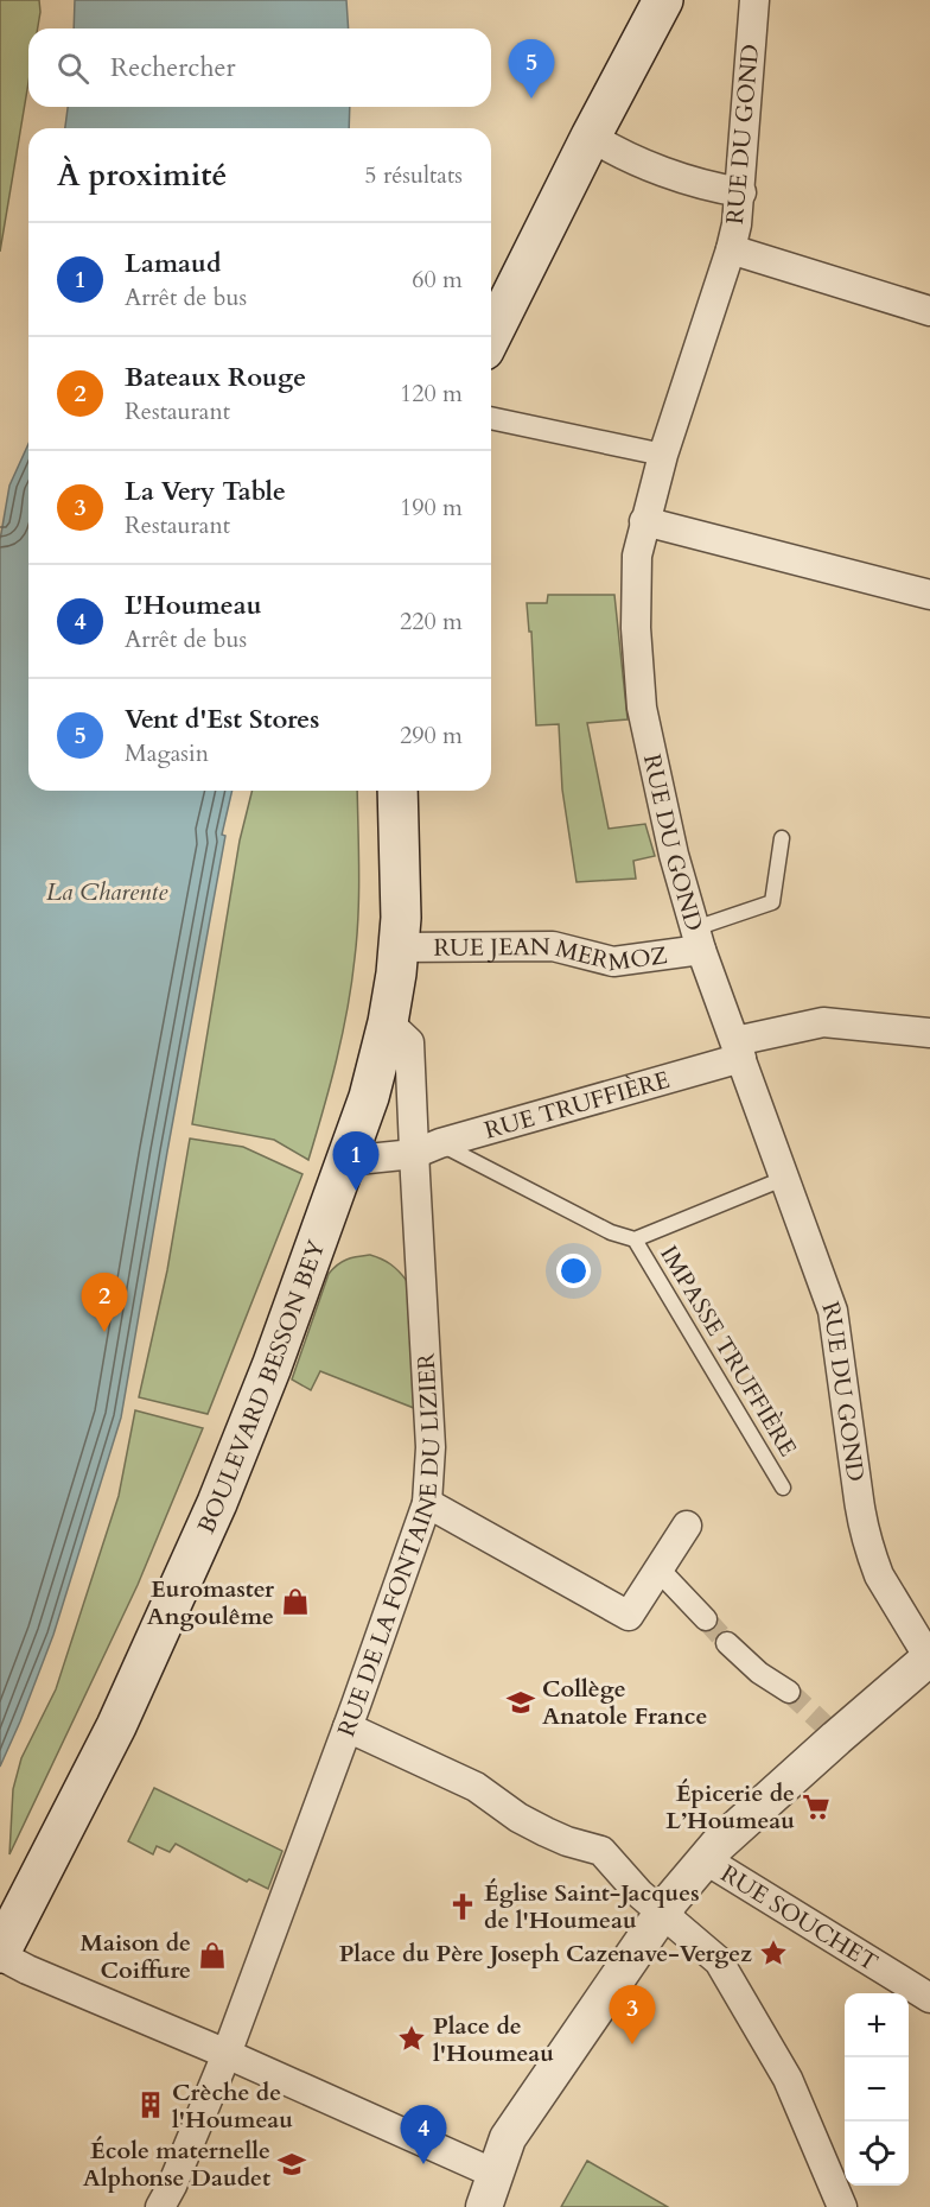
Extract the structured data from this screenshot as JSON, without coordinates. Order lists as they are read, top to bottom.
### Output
{
  "streets": {
    "main road": ["BOULEVARD BESSON BEY"],
    "street": [
      "RUE DU GOND",
      "RUE JEAN MERMOZ",
      "RUE TRUFFIÈRE",
      "RUE DE LA FONTAINE DU LIZIER",
      "RUE SOUCHET"
    ],
    "lane": ["IMPASSE TRUFFIÈRE"]
  },
  "crossings": [
    ["RUE DU GOND", "RUE JEAN MERMOZ"],
    ["RUE DU GOND", "RUE TRUFFIÈRE"],
    ["RUE DU GOND", "IMPASSE TRUFFIÈRE"],
    ["RUE JEAN MERMOZ", "BOULEVARD BESSON BEY"],
    ["RUE TRUFFIÈRE", "IMPASSE TRUFFIÈRE"],
    ["RUE TRUFFIÈRE", "BOULEVARD BESSON BEY"],
    ["RUE TRUFFIÈRE", "RUE DE LA FONTAINE DU LIZIER"],
    ["IMPASSE TRUFFIÈRE", "RUE DE LA FONTAINE DU LIZIER"],
    ["BOULEVARD BESSON BEY", "RUE DE LA FONTAINE DU LIZIER"]
  ],
  "water": ["La Charente"],
  "places": {
    "shop": ["Euromaster Angoulême", "Maison de Coiffure"],
    "school or university": ["Collège Anatole France", "École maternelle Alphonse Daudet"],
    "supermarket": ["Épicerie de L’Houmeau"],
    "church": ["Église Saint-Jacques de l'Houmeau"],
    "place": ["Place du Père Joseph Cazenave-Vergez", "Place de l'Houmeau"],
    "building": ["Crèche de l'Houmeau"]
  },
  "page": {
    "search": "Rechercher",
    "pins": [
      "5",
      "1",
      "2",
      "3",
      "4"
    ],
    "heading": ["À proximité", "5 résultats"],
    "list": [
      {
        "mark": "1",
        "name": "Lamaud",
        "note": "Arrêt de bus",
        "value": "60 m"
      },
      {
        "mark": "2",
        "name": "Bateaux Rouge",
        "note": "Restaurant",
        "value": "120 m"
      },
      {
        "mark": "3",
        "name": "La Very Table",
        "note": "Restaurant",
        "value": "190 m"
      },
      {
        "mark": "4",
        "name": "L'Houmeau",
        "note": "Arrêt de bus",
        "value": "220 m"
      },
      {
        "mark": "5",
        "name": "Vent d'Est Stores",
        "note": "Magasin",
        "value": "290 m"
      }
    ],
    "map_buttons": ["+", "−"]
  }
}
